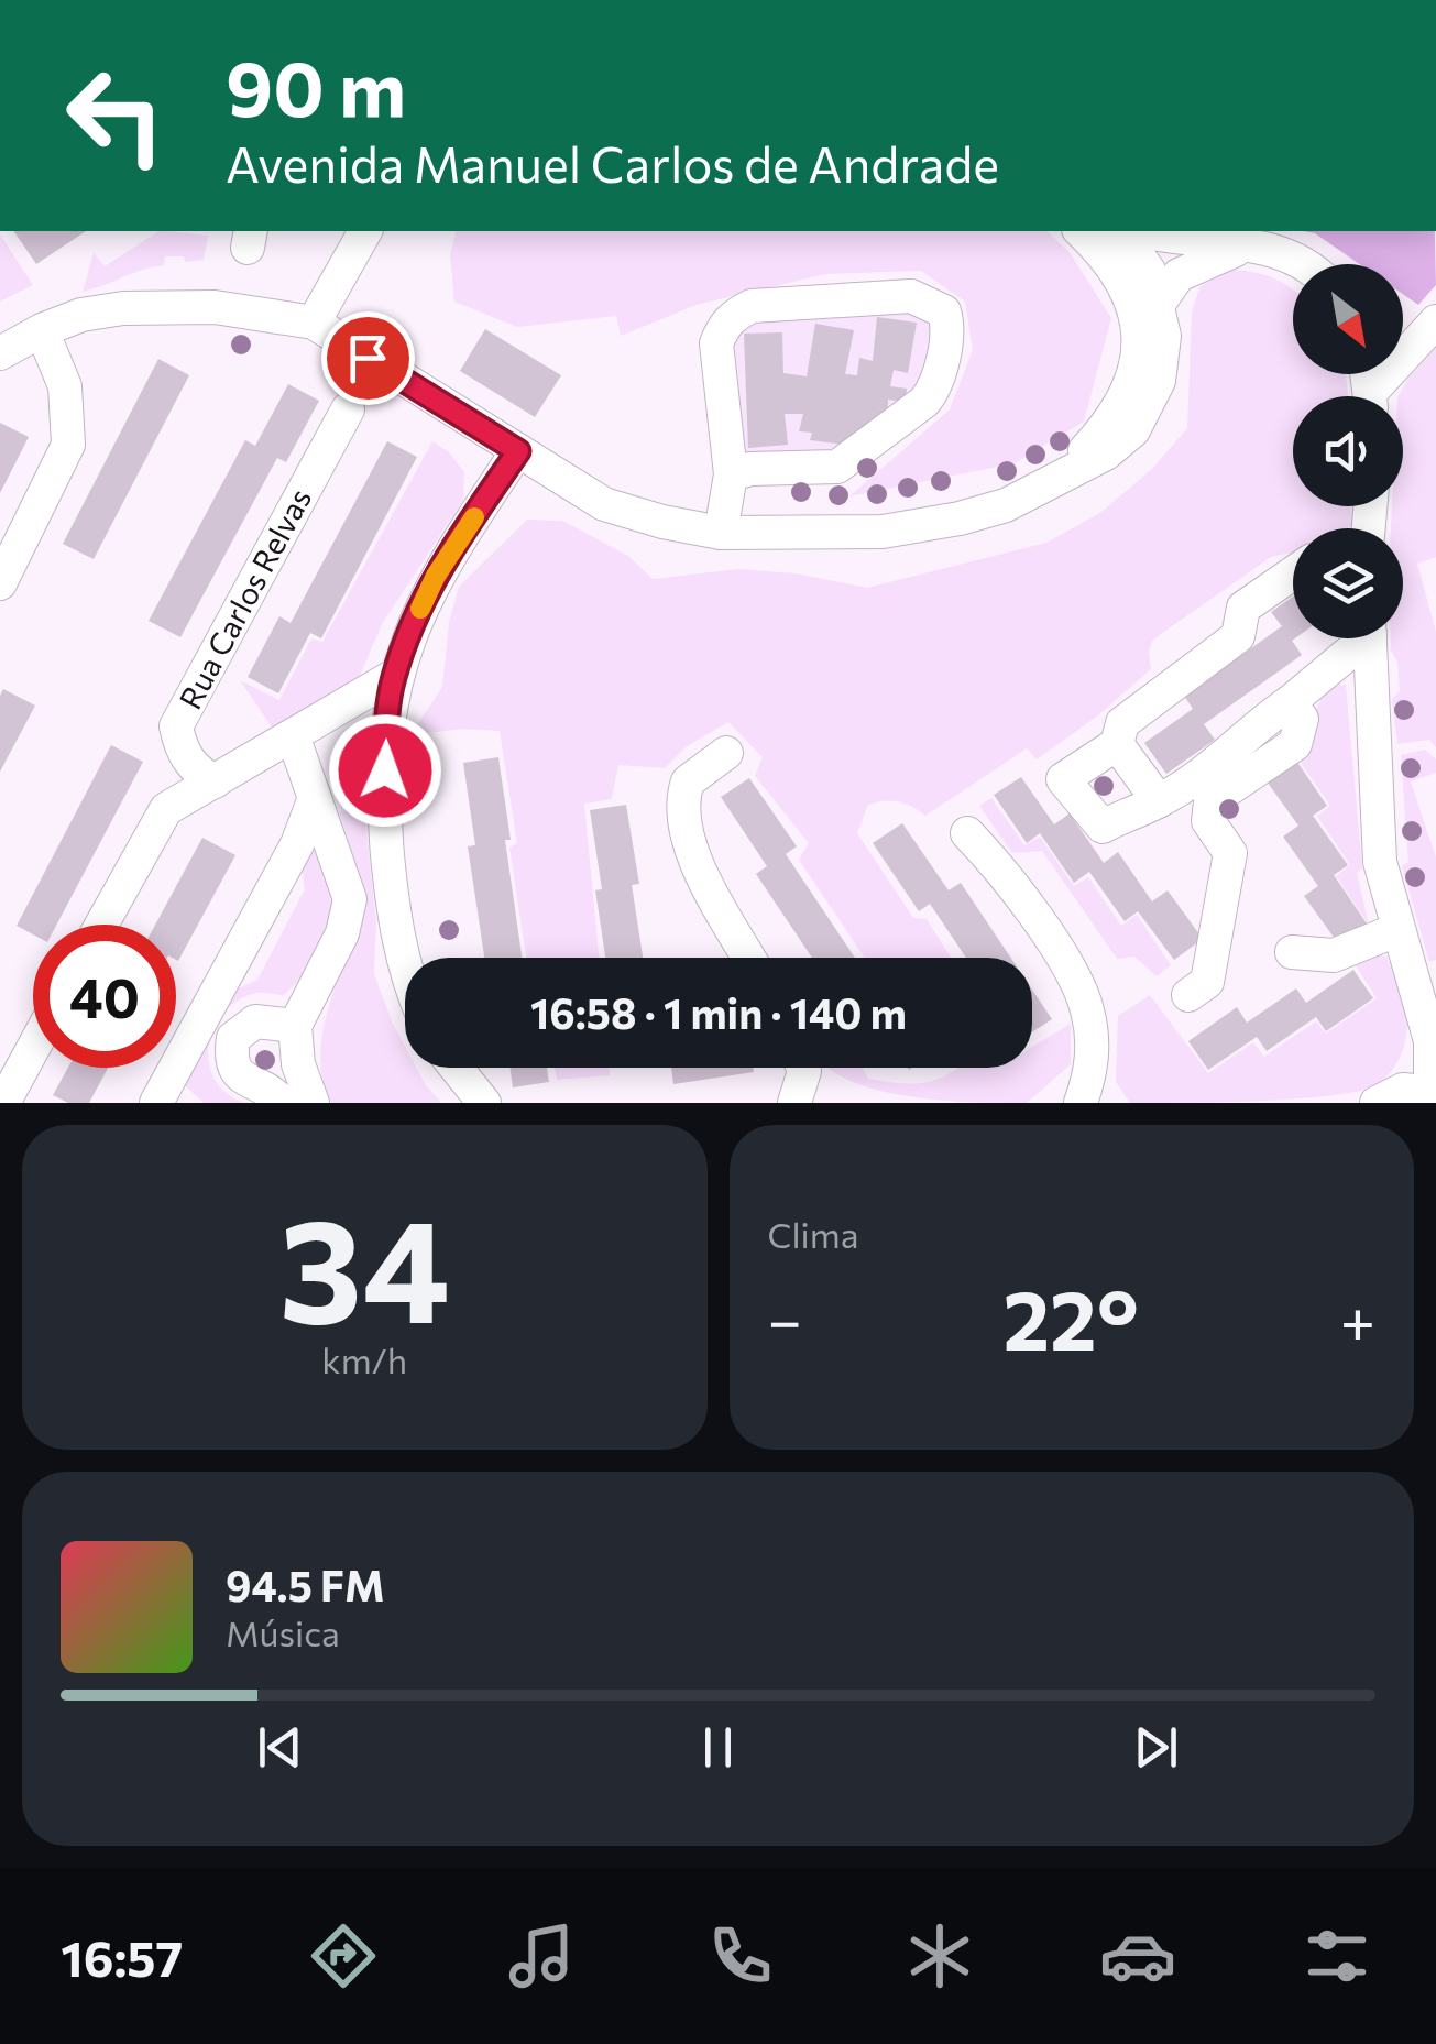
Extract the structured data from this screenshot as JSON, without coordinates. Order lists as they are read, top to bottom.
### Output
{
  "streets": {
    "street": ["Rua Carlos Relvas"]
  },
  "north": "bottom right",
  "page": {
    "turn": ["90 m", "Avenida Manuel Carlos de Andrade"],
    "limit": "40",
    "trip": "16:58 · 1 min · 140 m",
    "tile": [
      ["34", "km/h"],
      "Clima"
    ],
    "heat": ["−", "22°", "+"],
    "song": ["94.5 FM", "Música"],
    "tabs": "16:57"
  }
}
